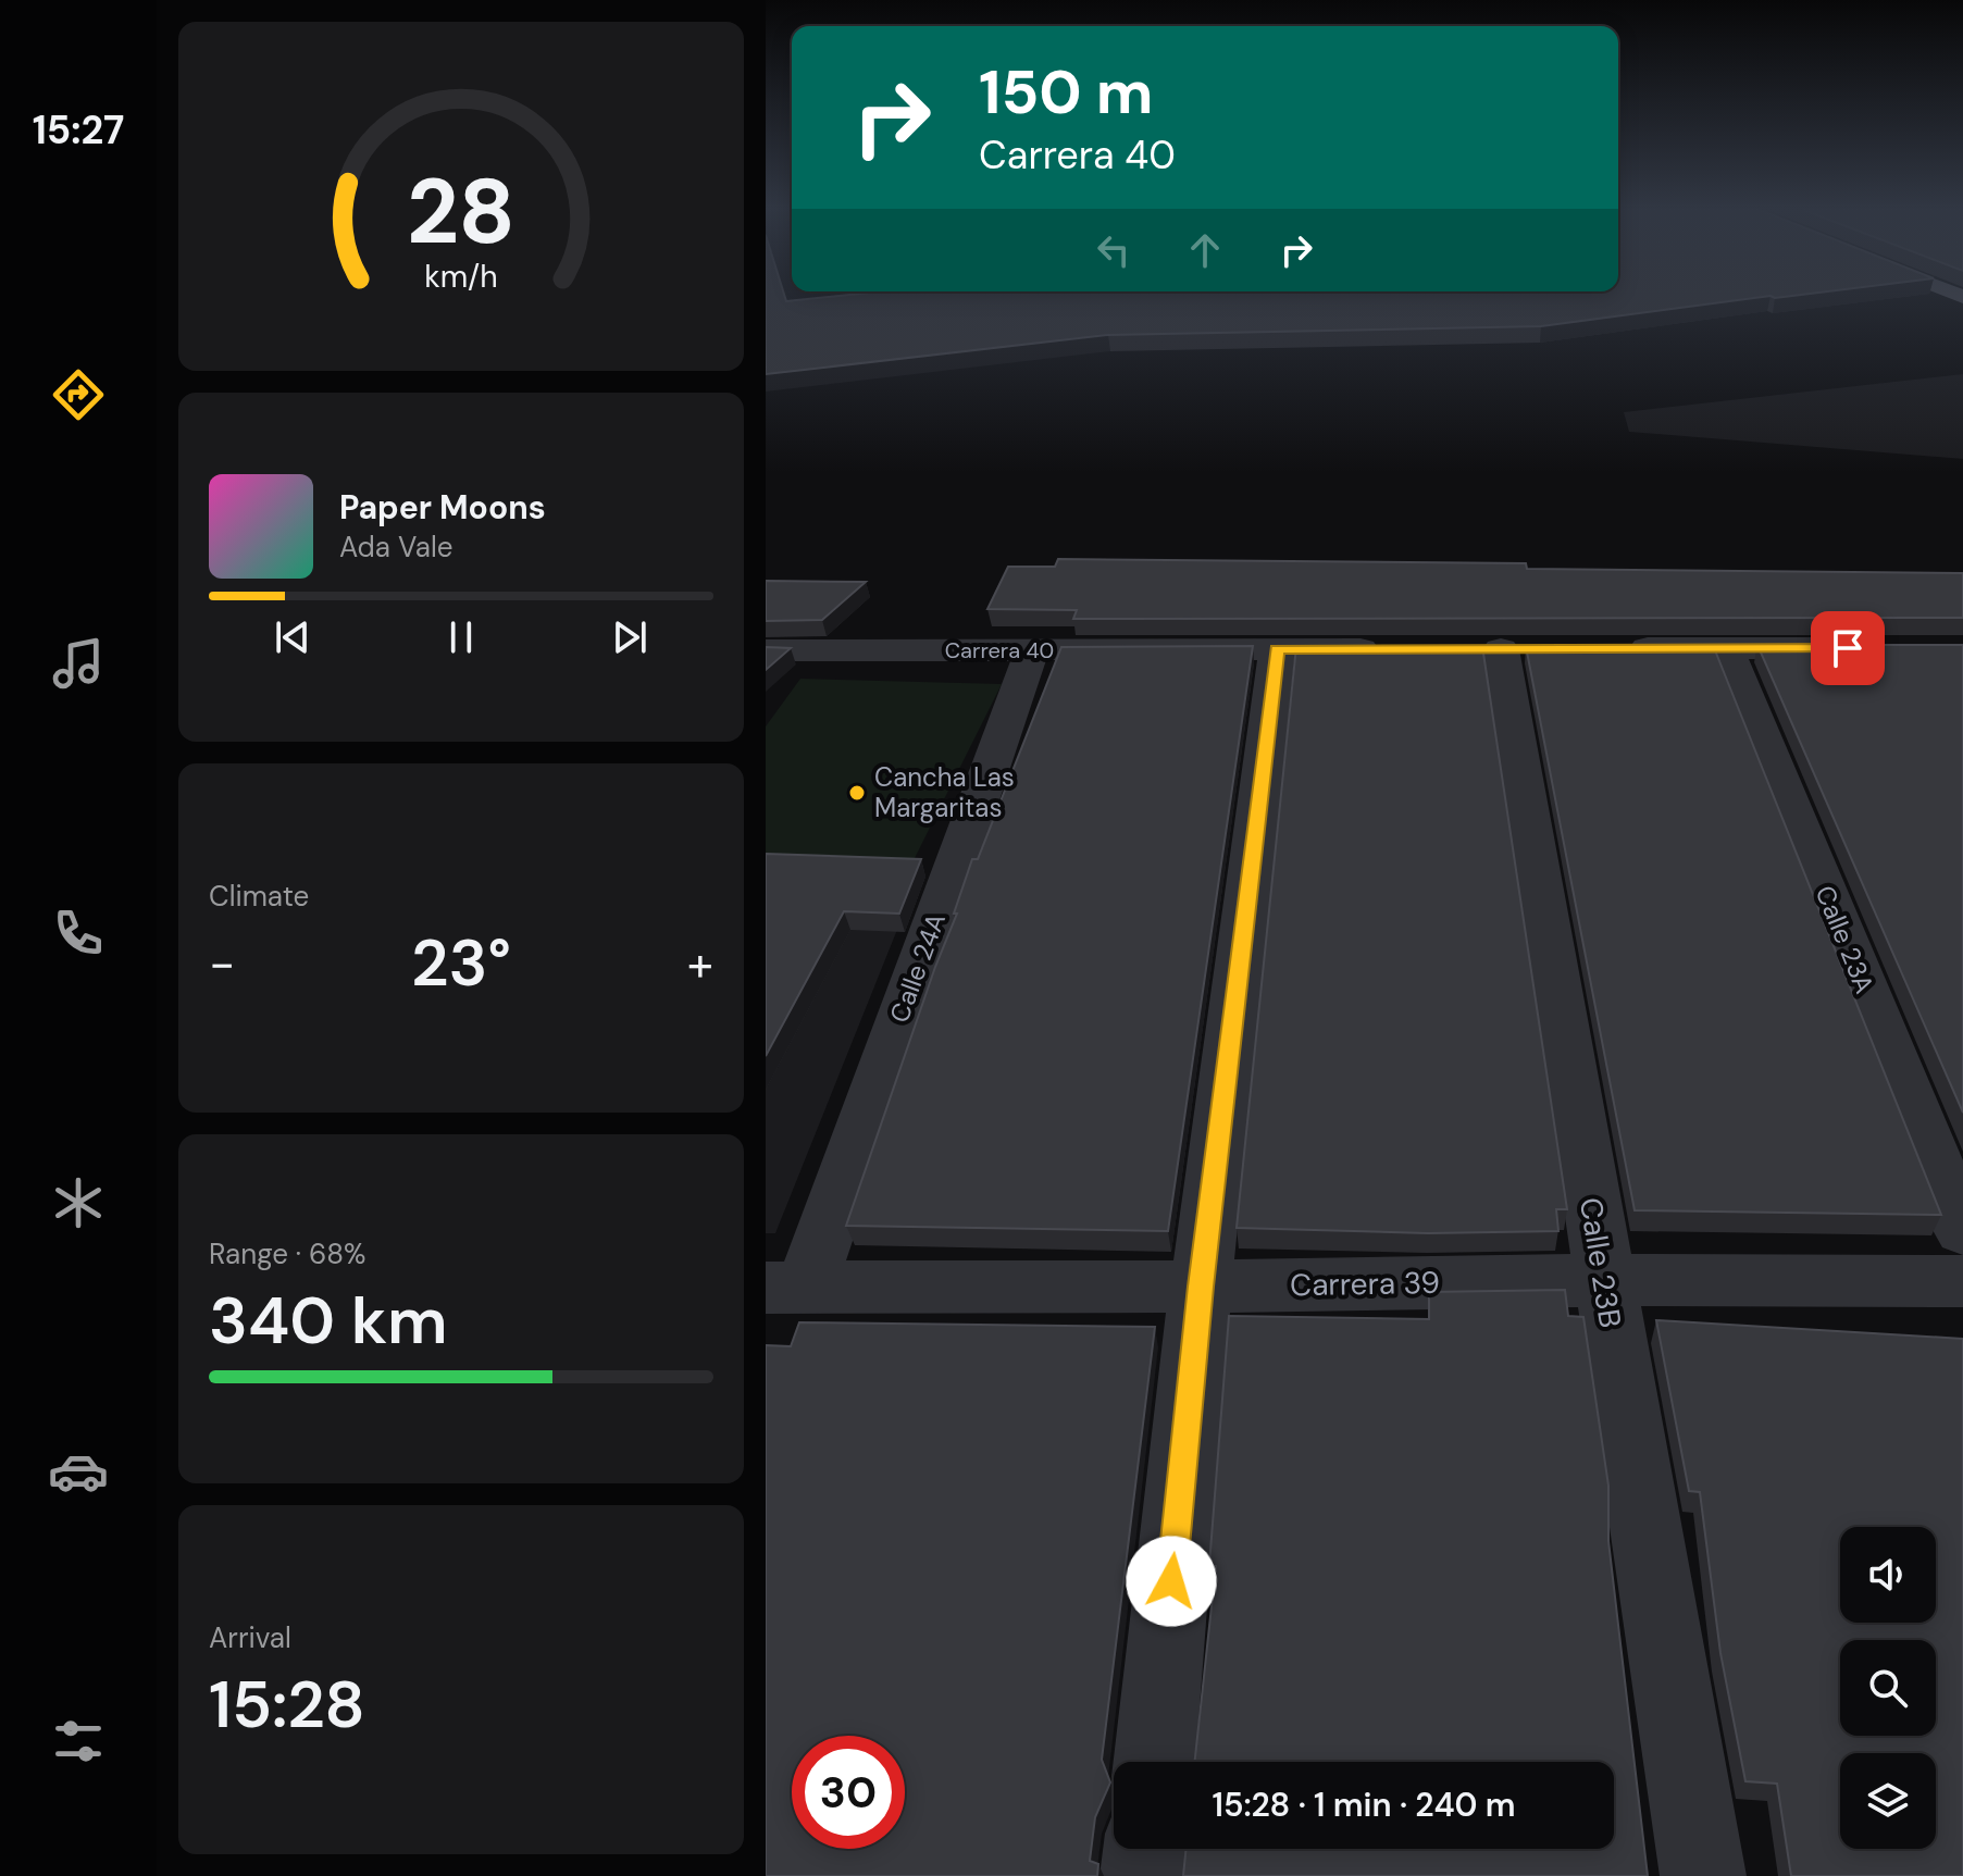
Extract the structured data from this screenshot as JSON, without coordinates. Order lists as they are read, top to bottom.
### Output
{
  "streets": {
    "street": [
      "Carrera 40",
      "Calle 23A",
      "Calle 24A",
      "Calle 23B",
      "Carrera 39"
    ]
  },
  "crossings": [
    ["Carrera 40", "Calle 24A"],
    ["Calle 24A", "Carrera 39"],
    ["Calle 23B", "Carrera 39"]
  ],
  "places": ["Cancha Las Margaritas"],
  "page": {
    "tabs": "15:27",
    "turn": ["150 m", "Carrera 40"],
    "song": ["Paper Moons", "Ada Vale"],
    "tile": [
      "Climate",
      ["Range · 68%", "340 km"],
      ["Arrival", "15:28"]
    ],
    "heat": ["−", "23°", "+"],
    "limit": "30",
    "trip": "15:28 · 1 min · 240 m",
    "gauge": ["28", "km/h"]
  }
}
